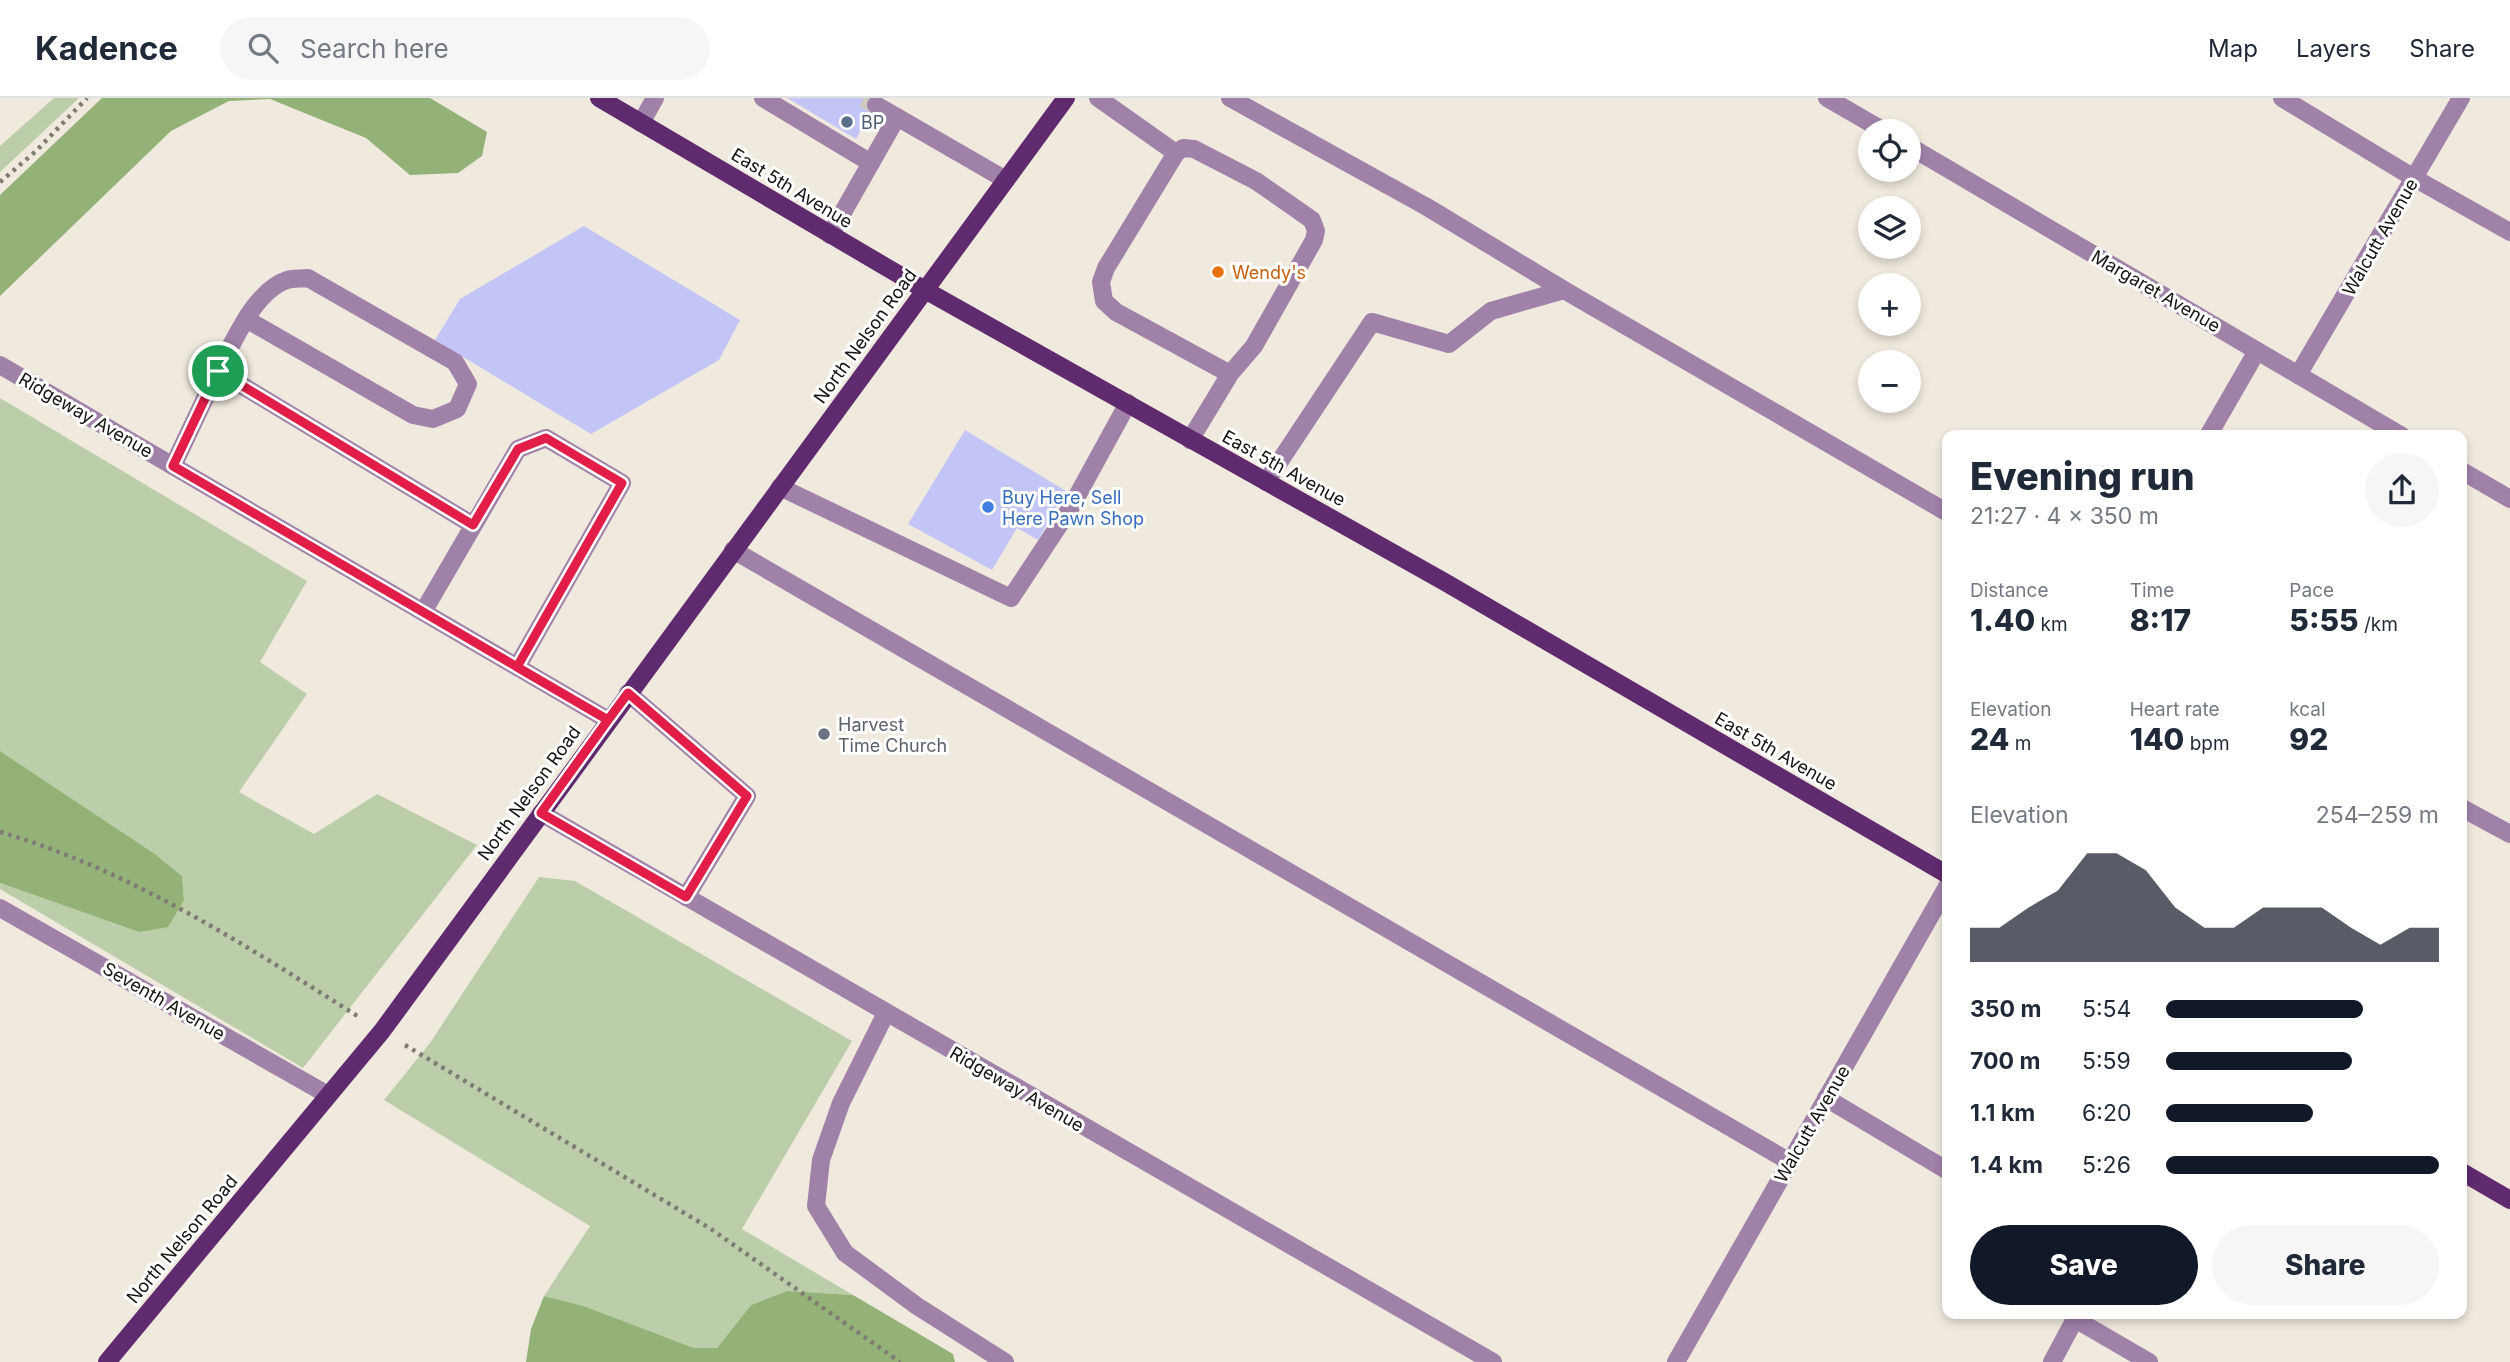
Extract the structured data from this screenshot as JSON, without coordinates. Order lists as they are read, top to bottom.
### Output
{
  "streets": {
    "main road": ["East 5th Avenue", "North Nelson Road"],
    "street": [
      "Walcutt Avenue",
      "Margaret Avenue",
      "Ridgeway Avenue",
      "Seventh Avenue"
    ]
  },
  "crossings": [
    ["East 5th Avenue", "North Nelson Road"],
    ["Walcutt Avenue", "Margaret Avenue"],
    ["North Nelson Road", "Ridgeway Avenue"],
    ["North Nelson Road", "Seventh Avenue"]
  ],
  "places": [
    "BP",
    "Wendy's",
    "Buy Here, Sell Here Pawn Shop",
    "Harvest Time Church"
  ],
  "page": {
    "header": "Kadence",
    "search": "Search here",
    "nav": ["Map", "Layers", "Share"],
    "map_buttons": ["+", "−"],
    "heading": ["Evening run", "21:27 · 4 × 350 m"],
    "stats": [
      ["Distance", "1.40 km"],
      ["Time", "8:17"],
      ["Pace", "5:55 /km"],
      ["Elevation", "24 m"],
      ["Heart rate", "140 bpm"],
      ["kcal", "92"]
    ],
    "chart": ["Elevation", "254–259 m"],
    "list": [
      {
        "name": "350 m",
        "note": "5:54"
      },
      {
        "name": "700 m",
        "note": "5:59"
      },
      {
        "name": "1.1 km",
        "note": "6:20"
      },
      {
        "name": "1.4 km",
        "note": "5:26"
      }
    ],
    "buttons": ["Save", "Share"]
  }
}
